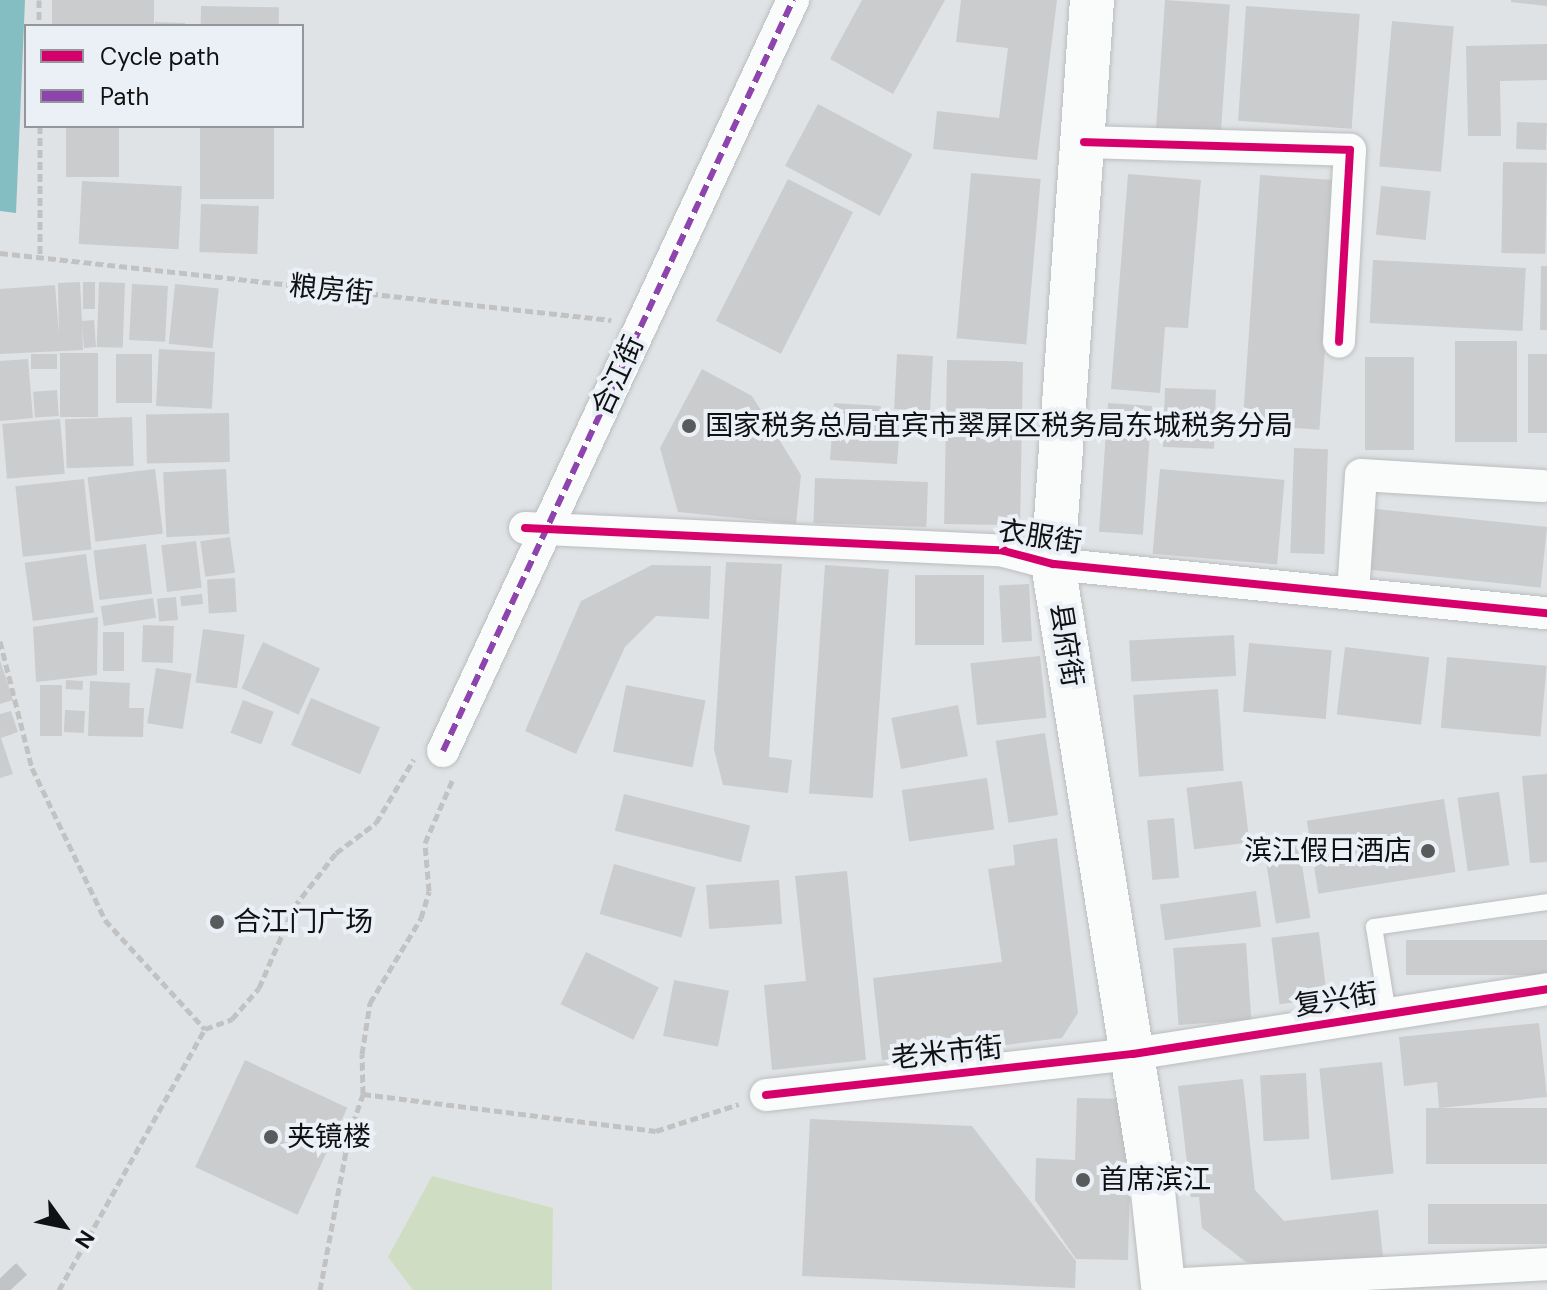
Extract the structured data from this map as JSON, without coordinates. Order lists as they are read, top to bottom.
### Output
{
  "streets": {
    "main road": ["县府街"],
    "street": [
      "合江街",
      "衣服街",
      "复兴街",
      "老米市街"
    ],
    "path": ["粮房街"]
  },
  "crossings": [
    ["粮房街", "合江街"],
    ["合江街", "衣服街"],
    ["衣服街", "县府街"],
    ["县府街", "复兴街"],
    ["县府街", "老米市街"],
    ["复兴街", "老米市街"]
  ],
  "places": [
    "国家税务总局宜宾市翠屏区税务局东城税务分局",
    "滨江假日酒店",
    "合江门广场",
    "夹镜楼",
    "首席滨江"
  ],
  "legend": ["Cycle path", "Path"],
  "north": "bottom right"
}
